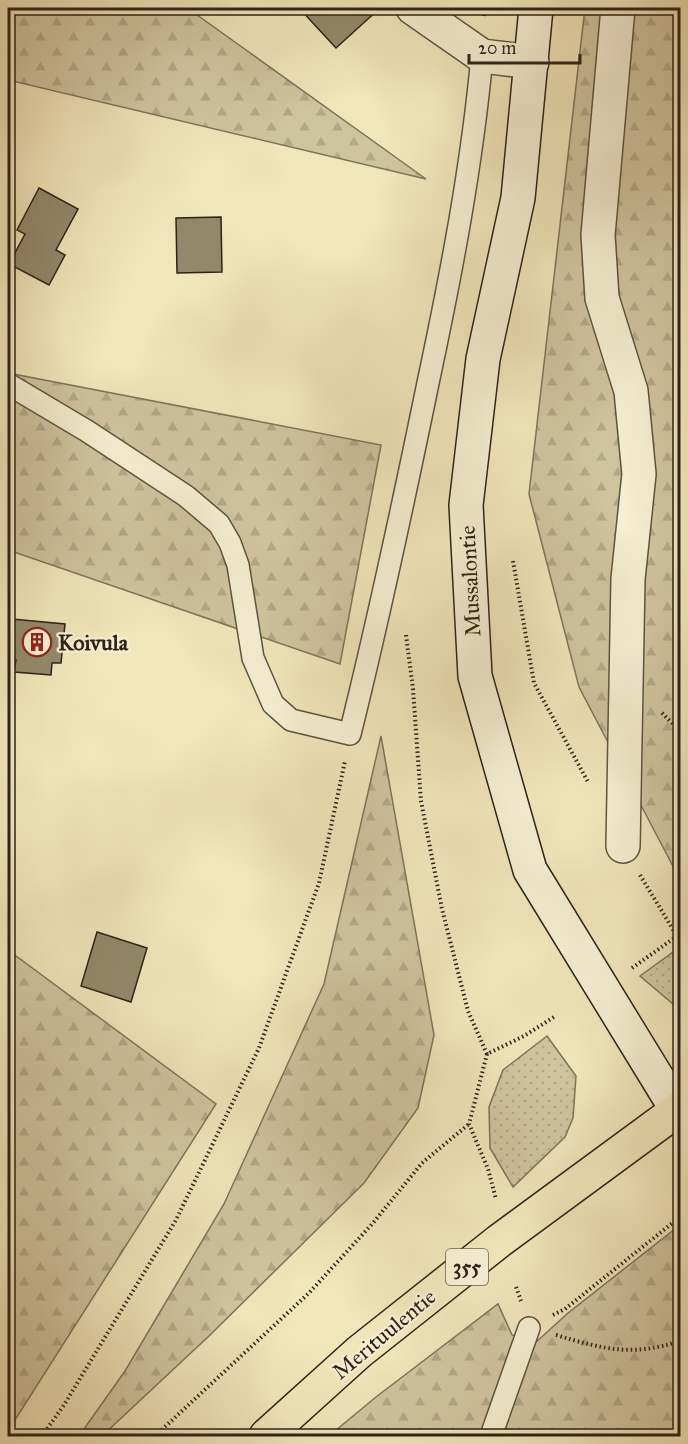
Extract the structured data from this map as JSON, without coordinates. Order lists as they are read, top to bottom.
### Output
{
  "streets": {
    "main road": ["Mussalontie", "355", "Merituulentie"]
  },
  "crossings": [
    ["Mussalontie", "Merituulentie"]
  ],
  "places": {
    "building": ["Koivula"]
  },
  "scale_bar": "20 m"
}
